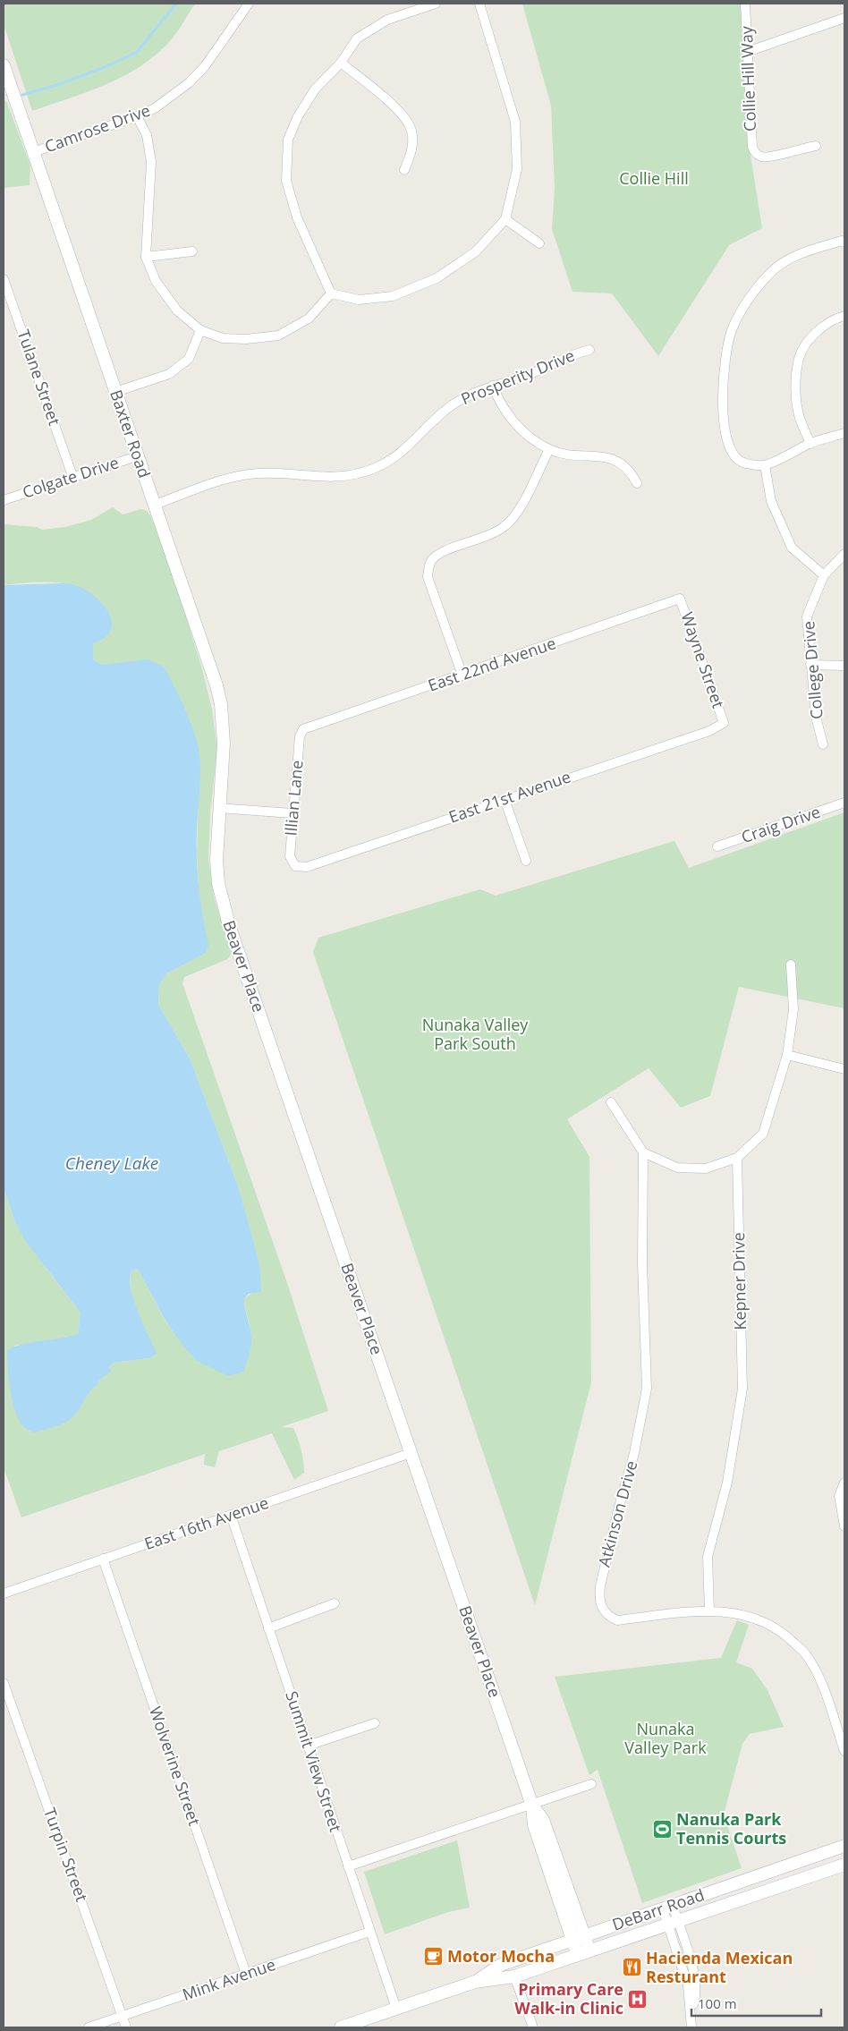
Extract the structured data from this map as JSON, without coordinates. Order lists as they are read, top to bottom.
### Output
{
  "streets": {
    "street": [
      "Collie Hill Way",
      "Camrose Drive",
      "Tulane Street",
      "Prosperity Drive",
      "Baxter Road",
      "Colgate Drive",
      "Wayne Street",
      "East 22nd Avenue",
      "College Drive",
      "East 21st Avenue",
      "Illian Lane",
      "Craig Drive",
      "Beaver Place",
      "Kepner Drive",
      "Atkinson Drive",
      "East 16th Avenue",
      "Summit View Street",
      "Wolverine Street",
      "Turpin Street",
      "DeBarr Road",
      "Mink Avenue"
    ]
  },
  "crossings": [
    ["Camrose Drive", "Baxter Road"],
    ["Tulane Street", "Colgate Drive"],
    ["Prosperity Drive", "Baxter Road"],
    ["Baxter Road", "Colgate Drive"],
    ["Baxter Road", "Beaver Place"],
    ["Wayne Street", "East 22nd Avenue"],
    ["Wayne Street", "East 21st Avenue"],
    ["East 22nd Avenue", "Illian Lane"],
    ["East 21st Avenue", "Illian Lane"],
    ["Beaver Place", "East 16th Avenue"],
    ["Beaver Place", "DeBarr Road"],
    ["Kepner Drive", "Atkinson Drive"],
    ["East 16th Avenue", "Summit View Street"],
    ["East 16th Avenue", "Wolverine Street"],
    ["Summit View Street", "DeBarr Road"],
    ["Summit View Street", "Mink Avenue"],
    ["Wolverine Street", "Mink Avenue"],
    ["Turpin Street", "Mink Avenue"]
  ],
  "water": ["Cheney Lake"],
  "parks": ["Collie Hill", "Nunaka Valley Park South", "Nunaka Valley Park"],
  "places": {
    "sports": ["Nanuka Park Tennis Courts"],
    "cafe": ["Motor Mocha"],
    "restaurant": ["Hacienda Mexican Resturant"],
    "hospital": ["Primary Care Walk-in Clinic"]
  },
  "scale_bar": "100 m"
}
